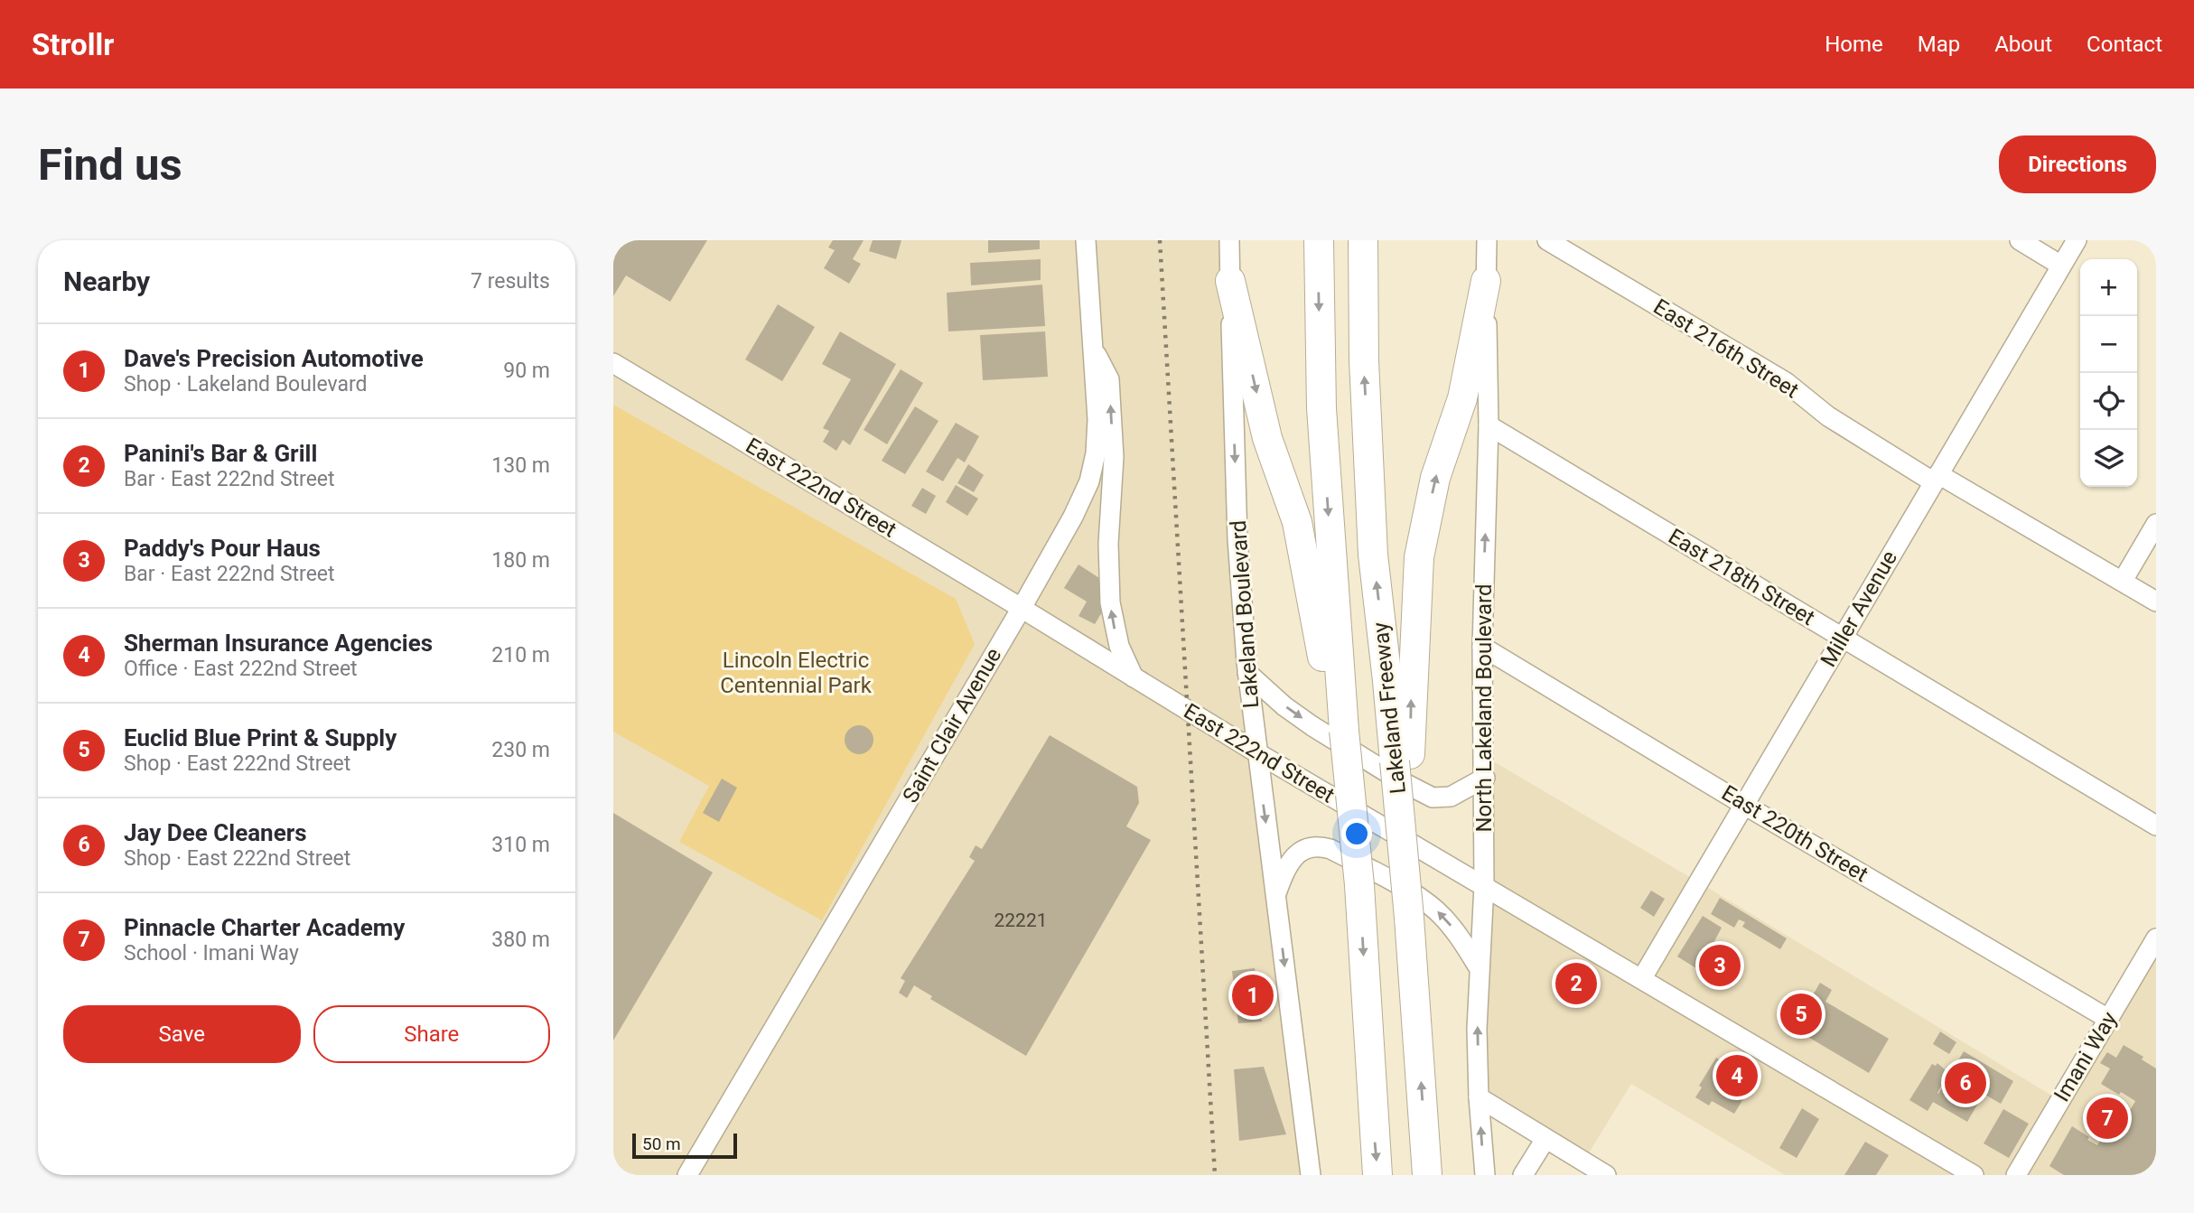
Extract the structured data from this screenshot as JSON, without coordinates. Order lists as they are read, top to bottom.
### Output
{
  "streets": {
    "highway": ["Lakeland Freeway"],
    "street": [
      "East 216th Street",
      "East 222nd Street",
      "East 218th Street",
      "Miller Avenue",
      "Lakeland Boulevard",
      "North Lakeland Boulevard",
      "Saint Clair Avenue",
      "East 220th Street",
      "Imani Way"
    ]
  },
  "crossings": [
    ["East 216th Street", "Miller Avenue"],
    ["East 222nd Street", "Miller Avenue"],
    ["East 222nd Street", "Lakeland Boulevard"],
    ["East 222nd Street", "North Lakeland Boulevard"],
    ["East 222nd Street", "Saint Clair Avenue"],
    ["East 218th Street", "Miller Avenue"],
    ["East 218th Street", "North Lakeland Boulevard"],
    ["Miller Avenue", "East 220th Street"],
    ["North Lakeland Boulevard", "East 220th Street"],
    ["East 220th Street", "Imani Way"]
  ],
  "one_way": ["North Lakeland Boulevard"],
  "parks": ["Lincoln Electric Centennial Park"],
  "house_numbers": ["22221"],
  "scale_bar": "50 m",
  "page": {
    "header": "Strollr",
    "nav": [
      "Home",
      "Map",
      "About",
      "Contact"
    ],
    "buttons": [
      "Directions",
      ["Save", "Share"]
    ],
    "title": "Find us",
    "heading": ["Nearby", "7 results"],
    "map_buttons": ["+", "−"],
    "list": [
      {
        "mark": "1",
        "name": "Dave's Precision Automotive",
        "note": "Shop · Lakeland Boulevard",
        "value": "90 m"
      },
      {
        "mark": "2",
        "name": "Panini's Bar & Grill",
        "note": "Bar · East 222nd Street",
        "value": "130 m"
      },
      {
        "mark": "3",
        "name": "Paddy's Pour Haus",
        "note": "Bar · East 222nd Street",
        "value": "180 m"
      },
      {
        "mark": "4",
        "name": "Sherman Insurance Agencies",
        "note": "Office · East 222nd Street",
        "value": "210 m"
      },
      {
        "mark": "5",
        "name": "Euclid Blue Print & Supply",
        "note": "Shop · East 222nd Street",
        "value": "230 m"
      },
      {
        "mark": "6",
        "name": "Jay Dee Cleaners",
        "note": "Shop · East 222nd Street",
        "value": "310 m"
      },
      {
        "mark": "7",
        "name": "Pinnacle Charter Academy",
        "note": "School · Imani Way",
        "value": "380 m"
      }
    ],
    "pins": [
      "3",
      "2",
      "1",
      "5",
      "4",
      "6",
      "7"
    ],
    "scale": "50 m"
  }
}
